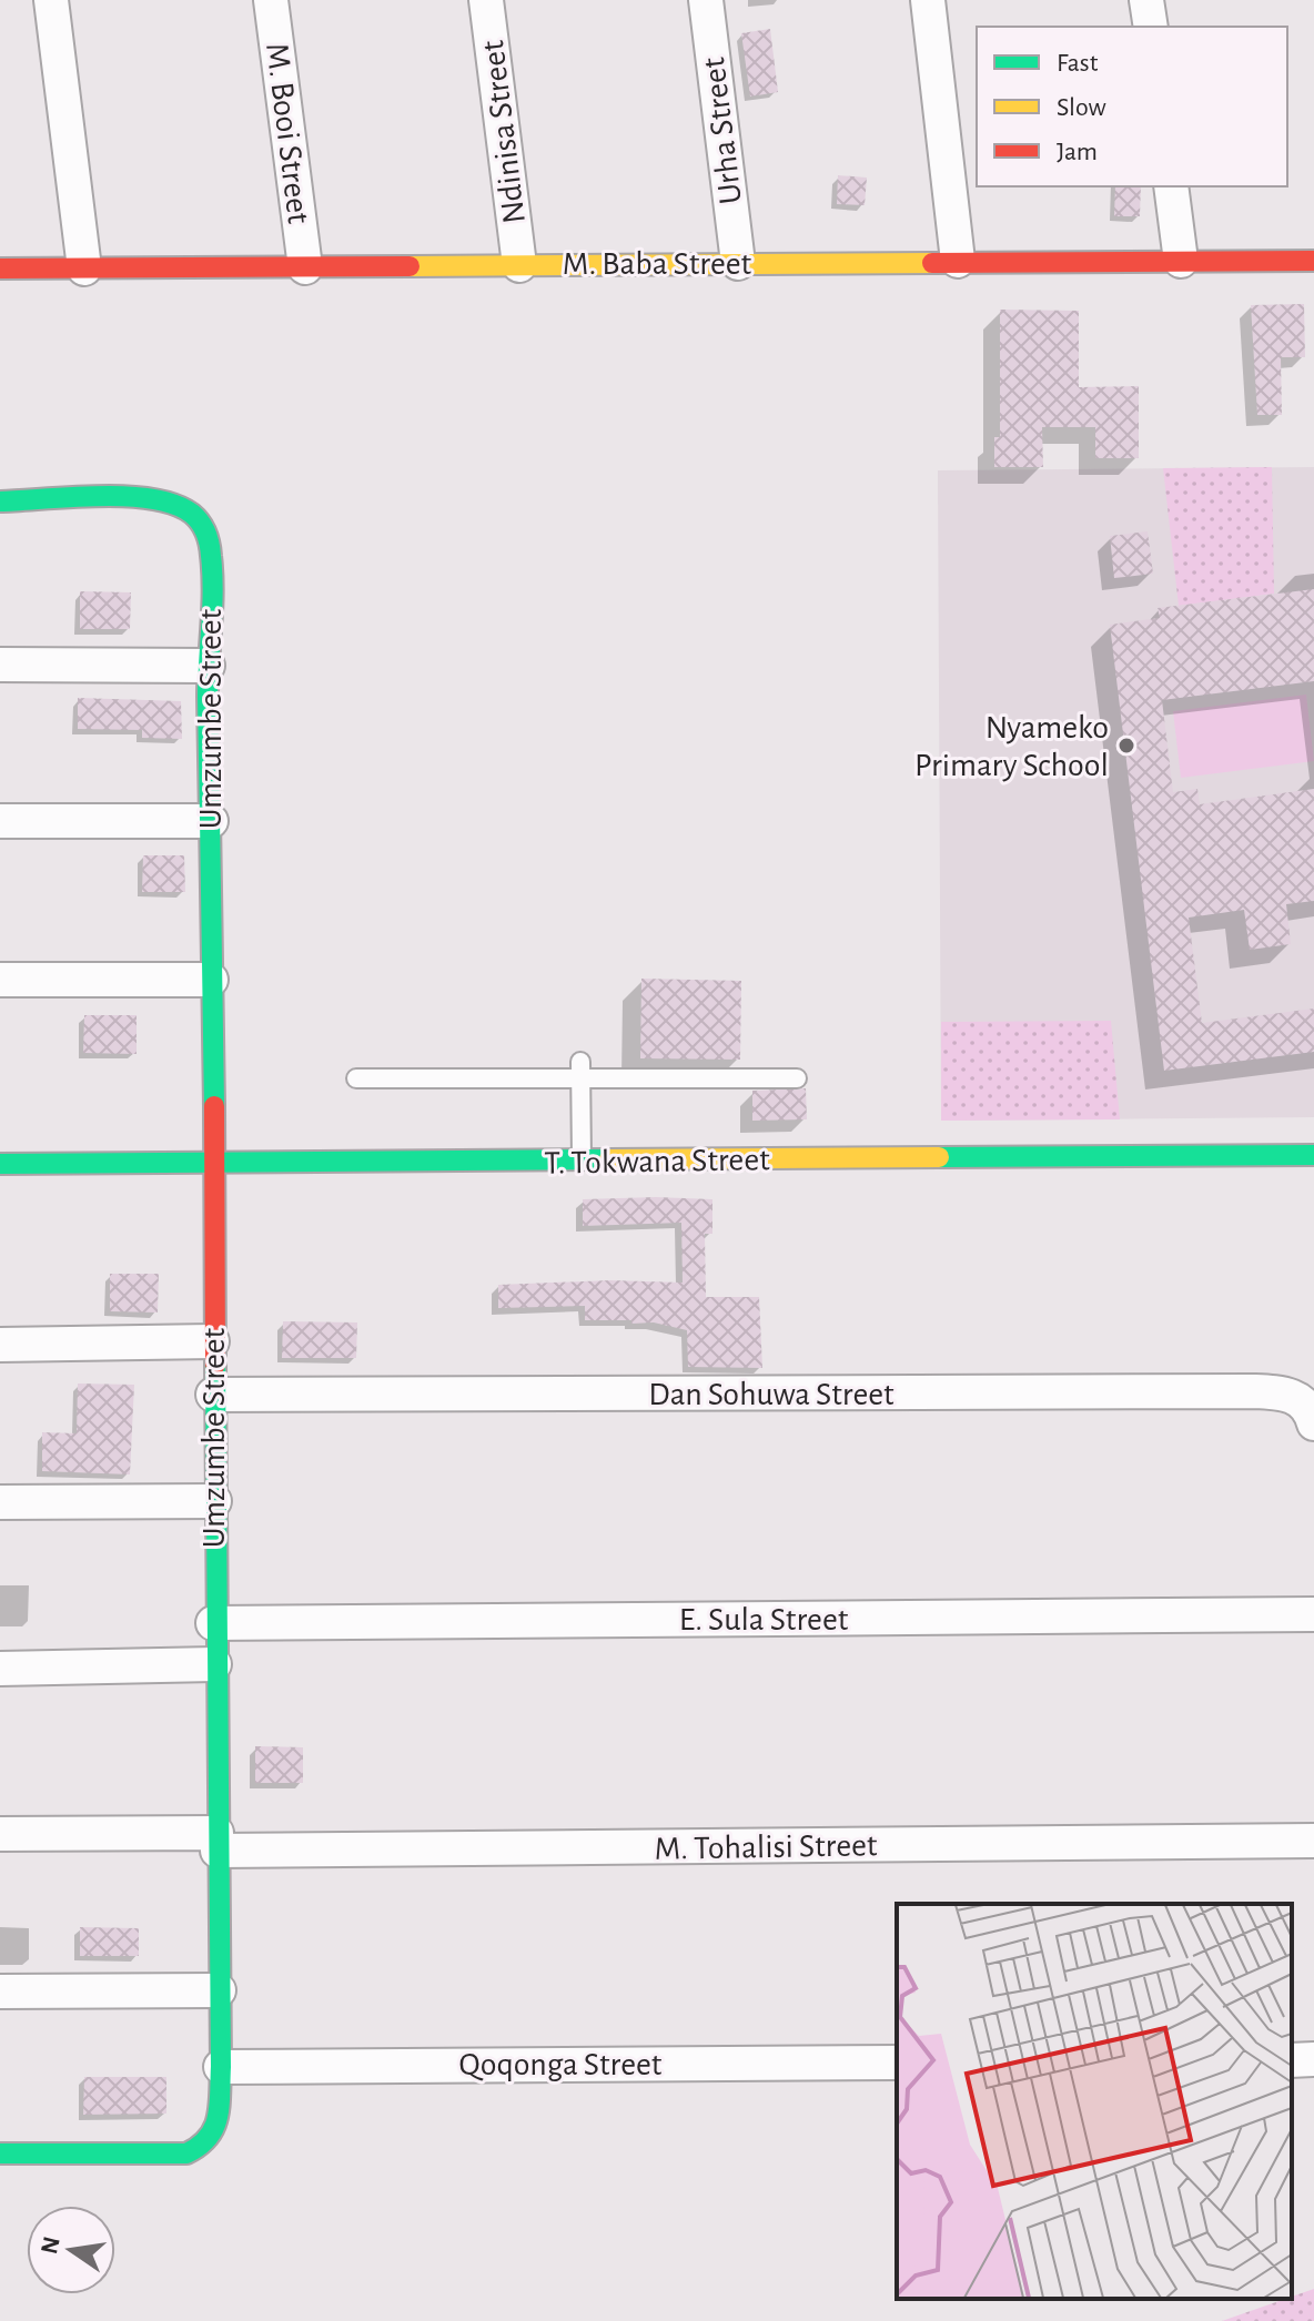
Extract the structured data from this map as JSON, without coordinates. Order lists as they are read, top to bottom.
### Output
{
  "streets": {
    "street": [
      "Urha Street",
      "Ndinisa Street",
      "M. Booi Street",
      "M. Baba Street",
      "Umzumbe Street",
      "T. Tokwana Street",
      "Dan Sohuwa Street",
      "E. Sula Street",
      "M. Tohalisi Street",
      "Qoqonga Street"
    ]
  },
  "crossings": [
    ["Urha Street", "M. Baba Street"],
    ["Ndinisa Street", "M. Baba Street"],
    ["M. Booi Street", "M. Baba Street"],
    ["Umzumbe Street", "T. Tokwana Street"],
    ["Umzumbe Street", "Dan Sohuwa Street"],
    ["Umzumbe Street", "E. Sula Street"],
    ["Umzumbe Street", "M. Tohalisi Street"],
    ["Umzumbe Street", "Qoqonga Street"]
  ],
  "places": ["Nyameko Primary School"],
  "legend": ["Fast", "Slow", "Jam"],
  "north": "left"
}
